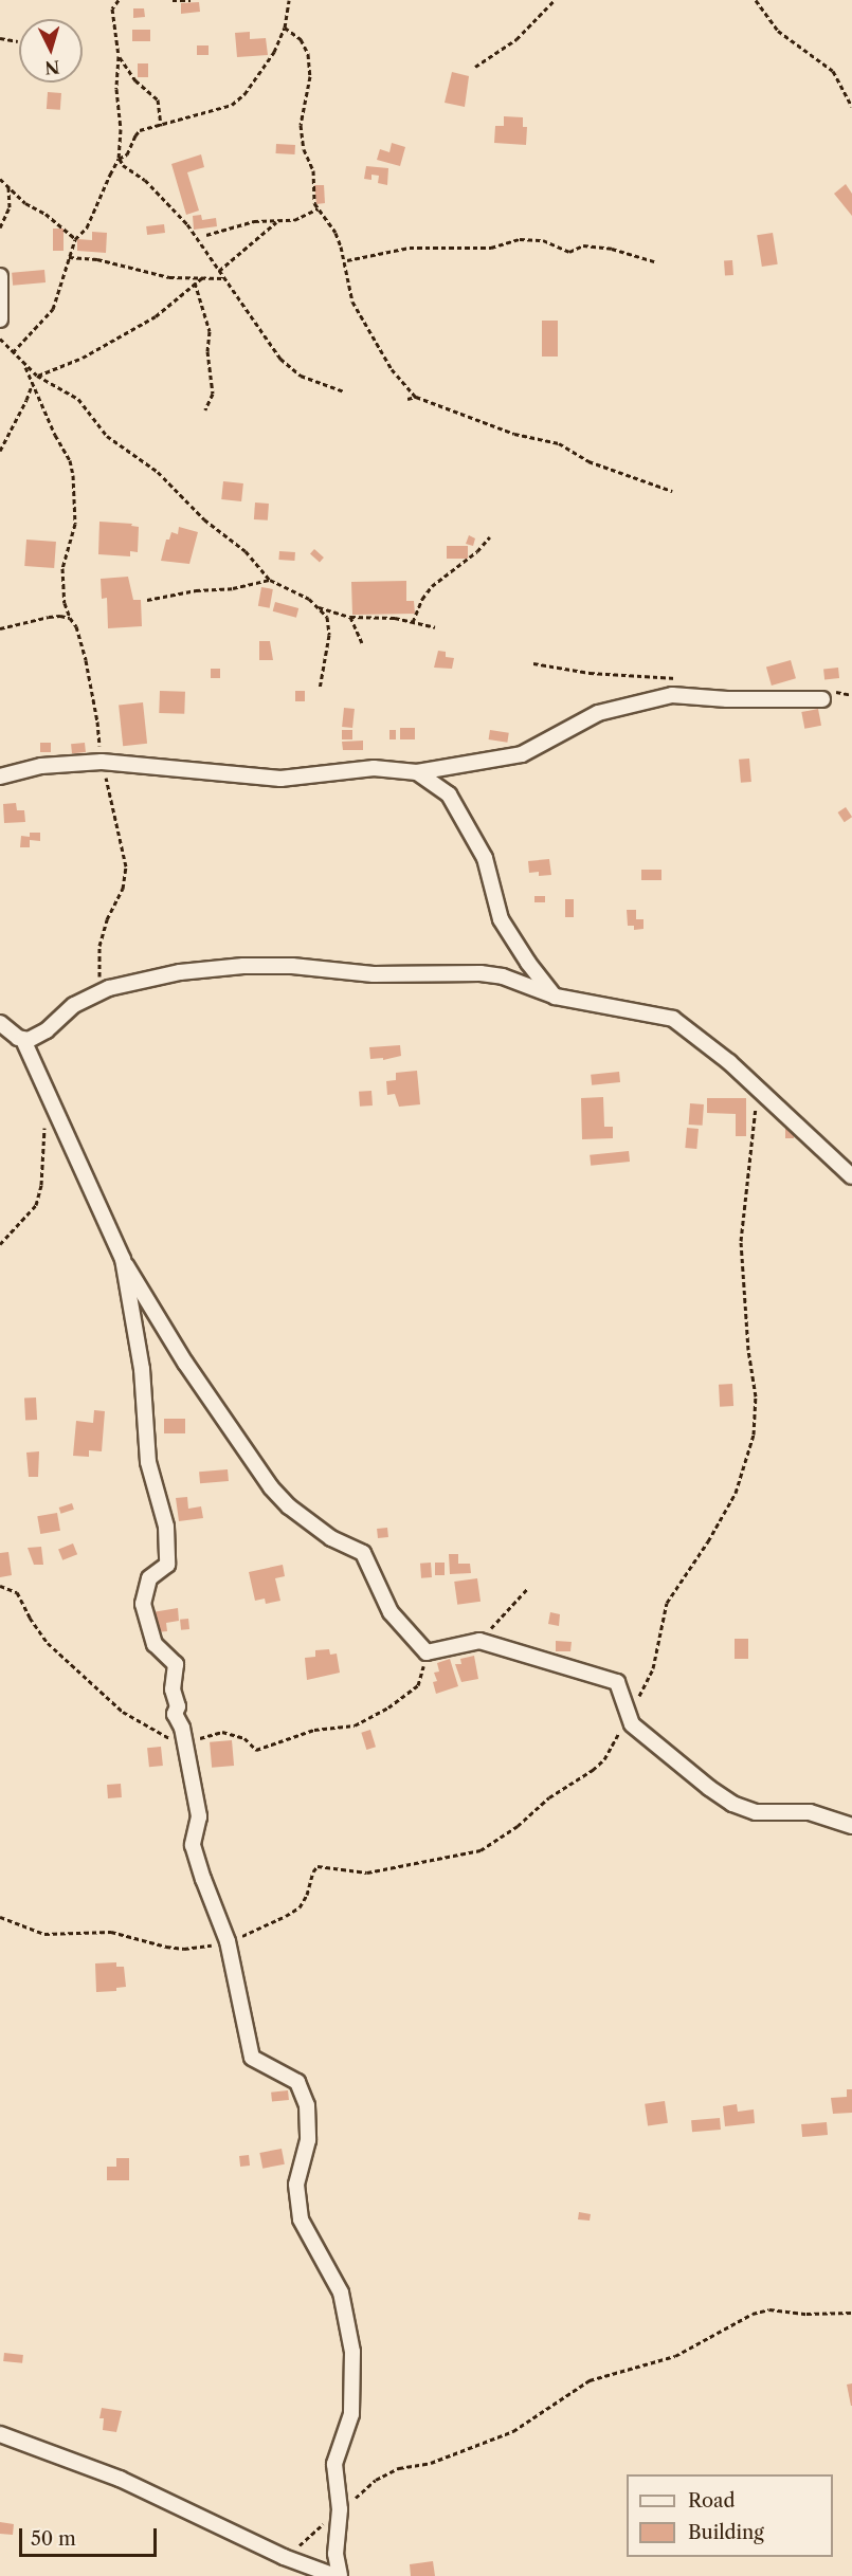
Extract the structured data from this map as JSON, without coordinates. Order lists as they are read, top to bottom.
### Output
{
  "legend": ["Road", "Building"],
  "scale_bar": "50 m",
  "north": "bottom"
}
